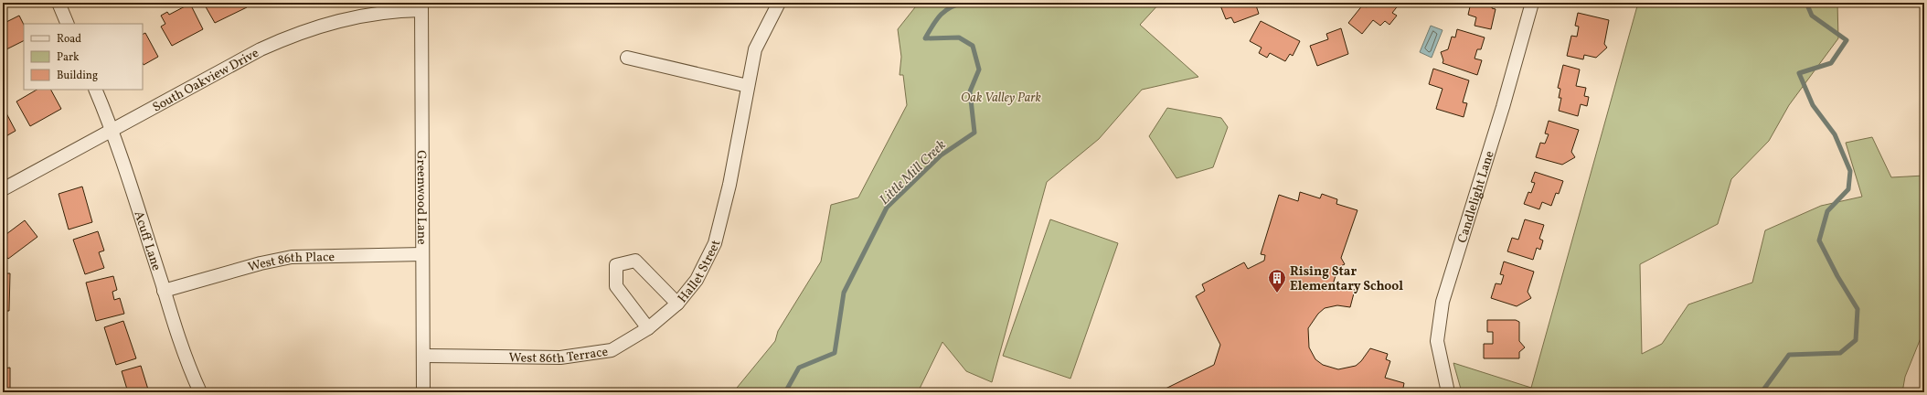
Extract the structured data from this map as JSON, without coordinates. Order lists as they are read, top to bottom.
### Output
{
  "streets": {
    "street": [
      "South Oakview Drive",
      "Candlelight Lane",
      "Greenwood Lane",
      "Acuff Lane",
      "West 86th Place",
      "Hallet Street",
      "West 86th Terrace"
    ]
  },
  "crossings": [
    ["South Oakview Drive", "Greenwood Lane"],
    ["South Oakview Drive", "Acuff Lane"],
    ["Greenwood Lane", "West 86th Place"],
    ["Greenwood Lane", "West 86th Terrace"],
    ["Acuff Lane", "West 86th Place"],
    ["Hallet Street", "West 86th Terrace"]
  ],
  "water": ["Little Mill Creek"],
  "parks": ["Oak Valley Park"],
  "places": {
    "building": ["Rising Star Elementary School"]
  },
  "legend": ["Road", "Park", "Building"]
}
